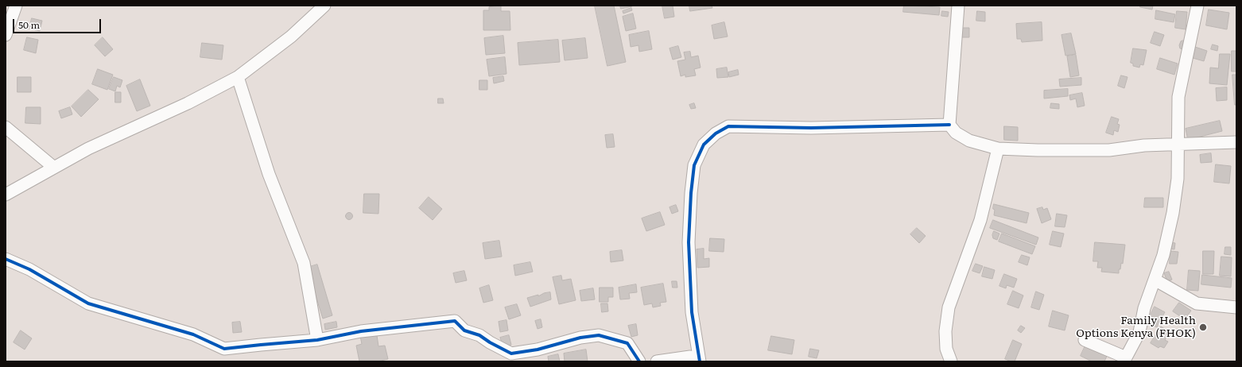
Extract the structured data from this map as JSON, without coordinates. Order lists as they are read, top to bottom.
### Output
{
  "places": ["Family Health Options Kenya (FHOK)"],
  "scale_bar": "50 m"
}
